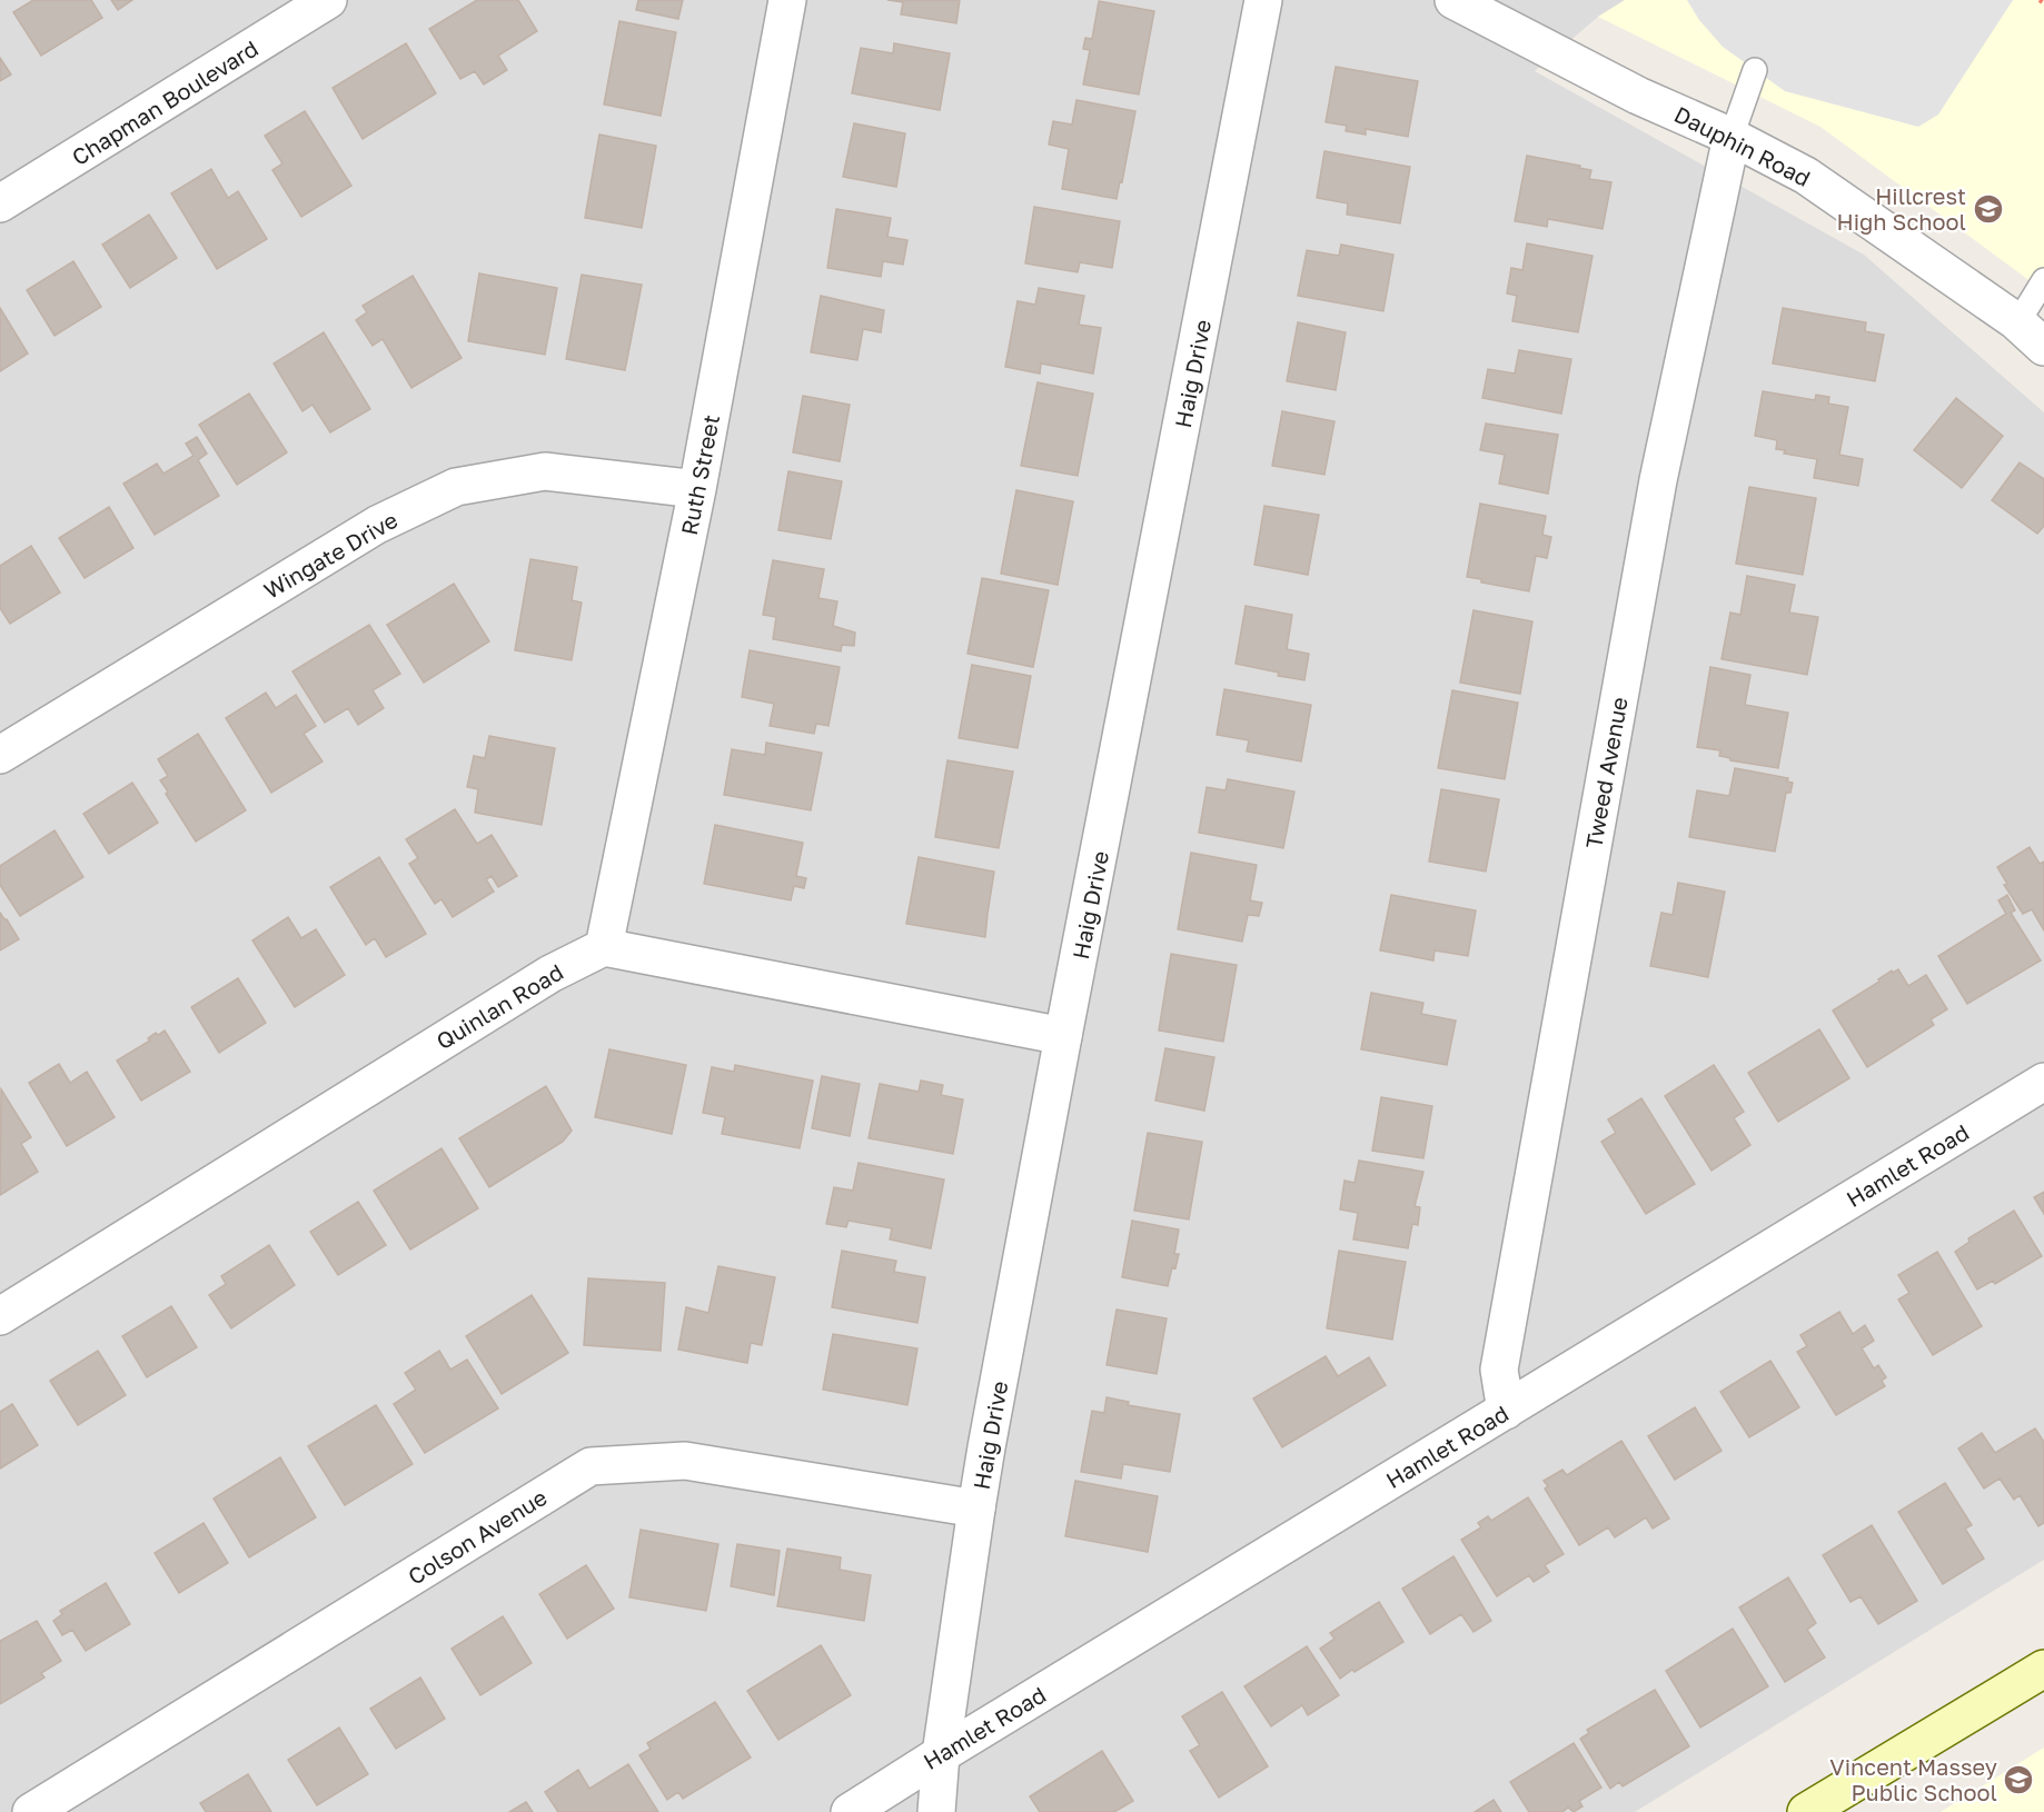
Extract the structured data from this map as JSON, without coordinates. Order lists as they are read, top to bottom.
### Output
{
  "streets": {
    "street": [
      "Chapman Boulevard",
      "Dauphin Road",
      "Haig Drive",
      "Ruth Street",
      "Wingate Drive",
      "Tweed Avenue",
      "Quinlan Road",
      "Hamlet Road",
      "Colson Avenue"
    ]
  },
  "crossings": [
    ["Dauphin Road", "Tweed Avenue"],
    ["Haig Drive", "Hamlet Road"],
    ["Haig Drive", "Colson Avenue"],
    ["Ruth Street", "Wingate Drive"],
    ["Ruth Street", "Quinlan Road"],
    ["Tweed Avenue", "Hamlet Road"]
  ],
  "places": {
    "school or university": ["Hillcrest High School", "Vincent Massey Public School"]
  }
}
